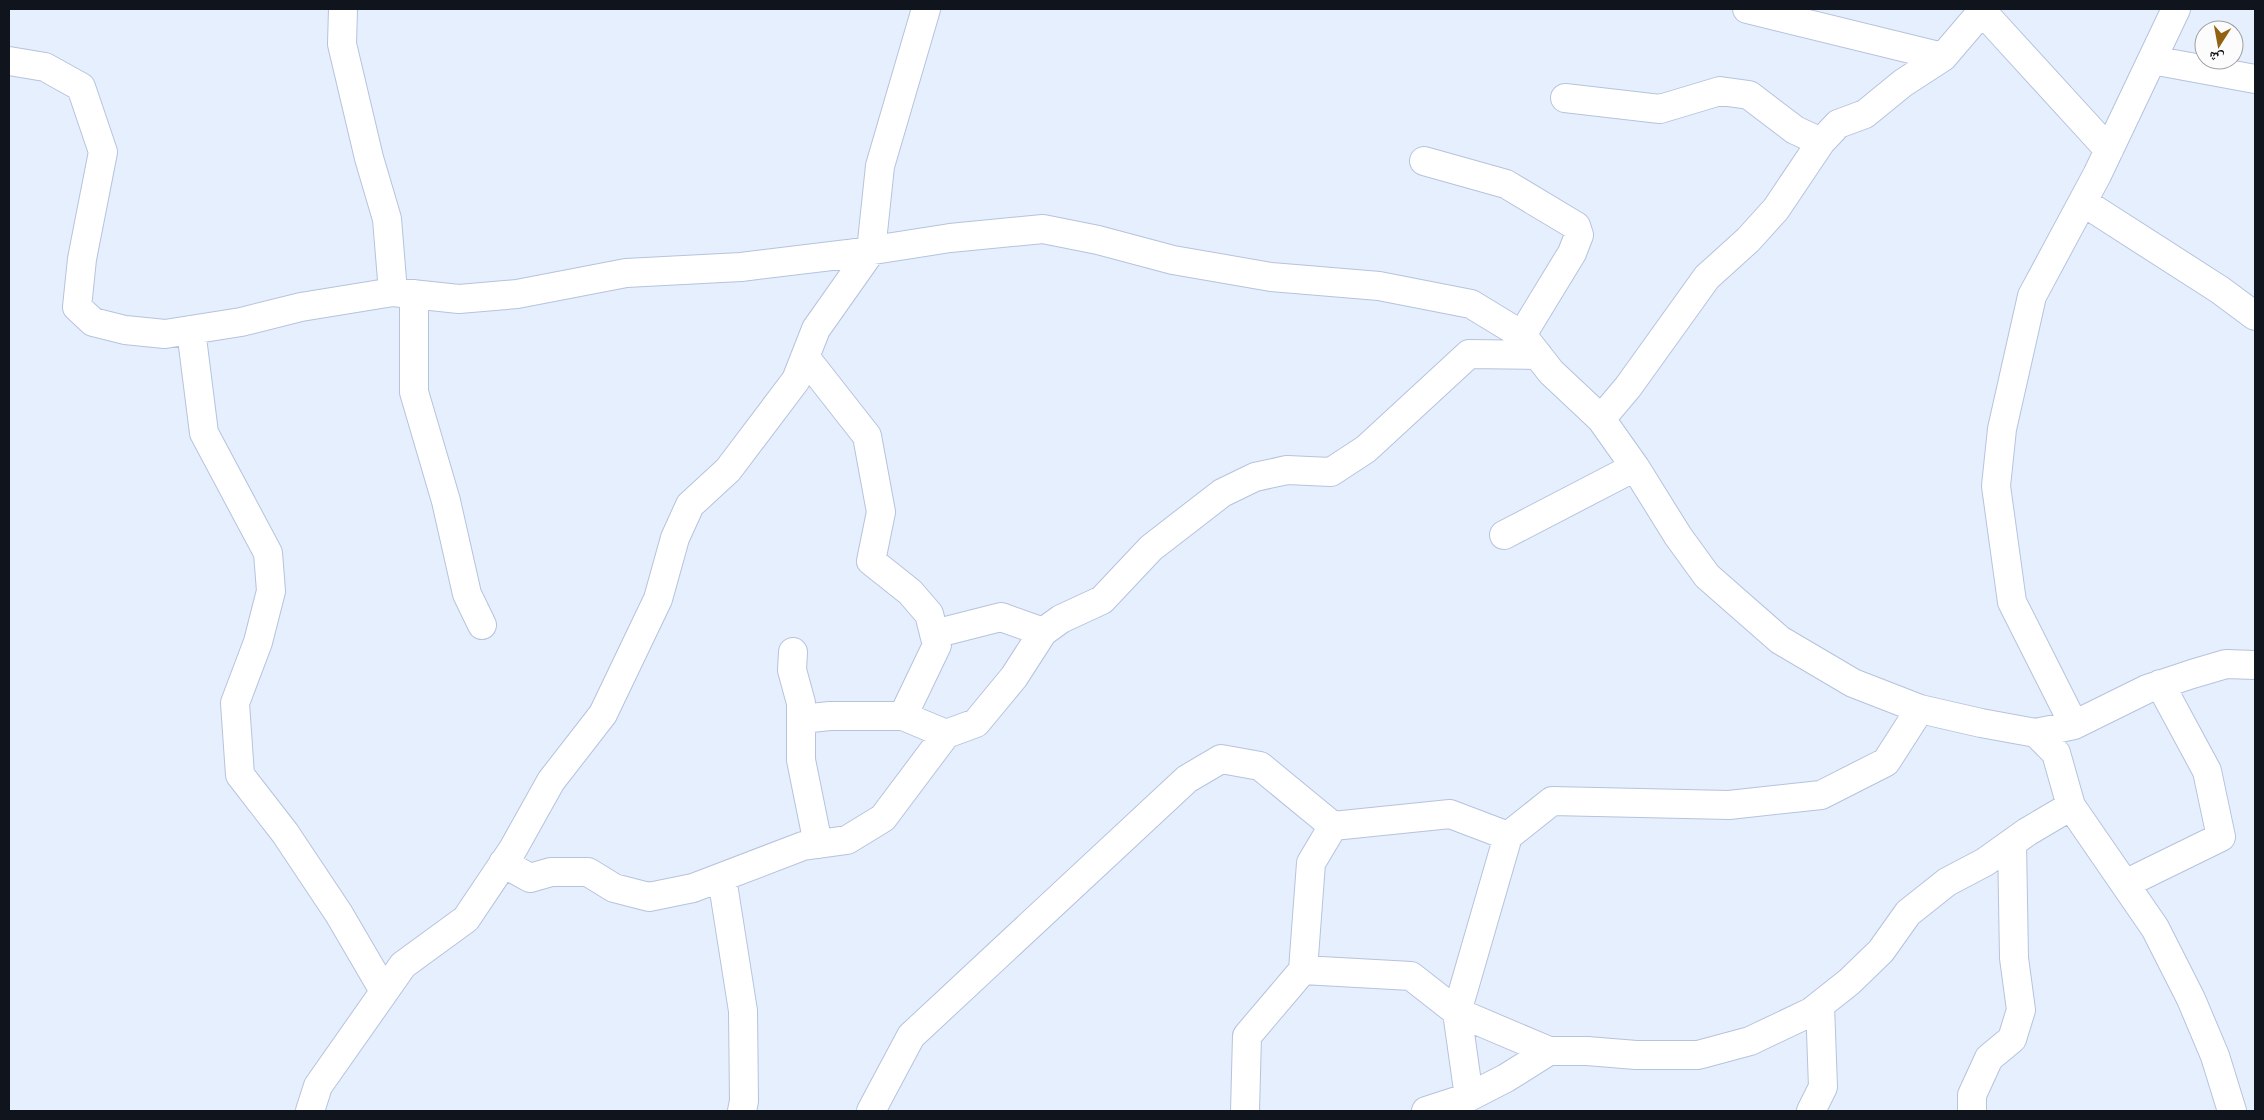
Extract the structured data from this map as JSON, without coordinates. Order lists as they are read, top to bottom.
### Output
{
  "north": "bottom"
}
